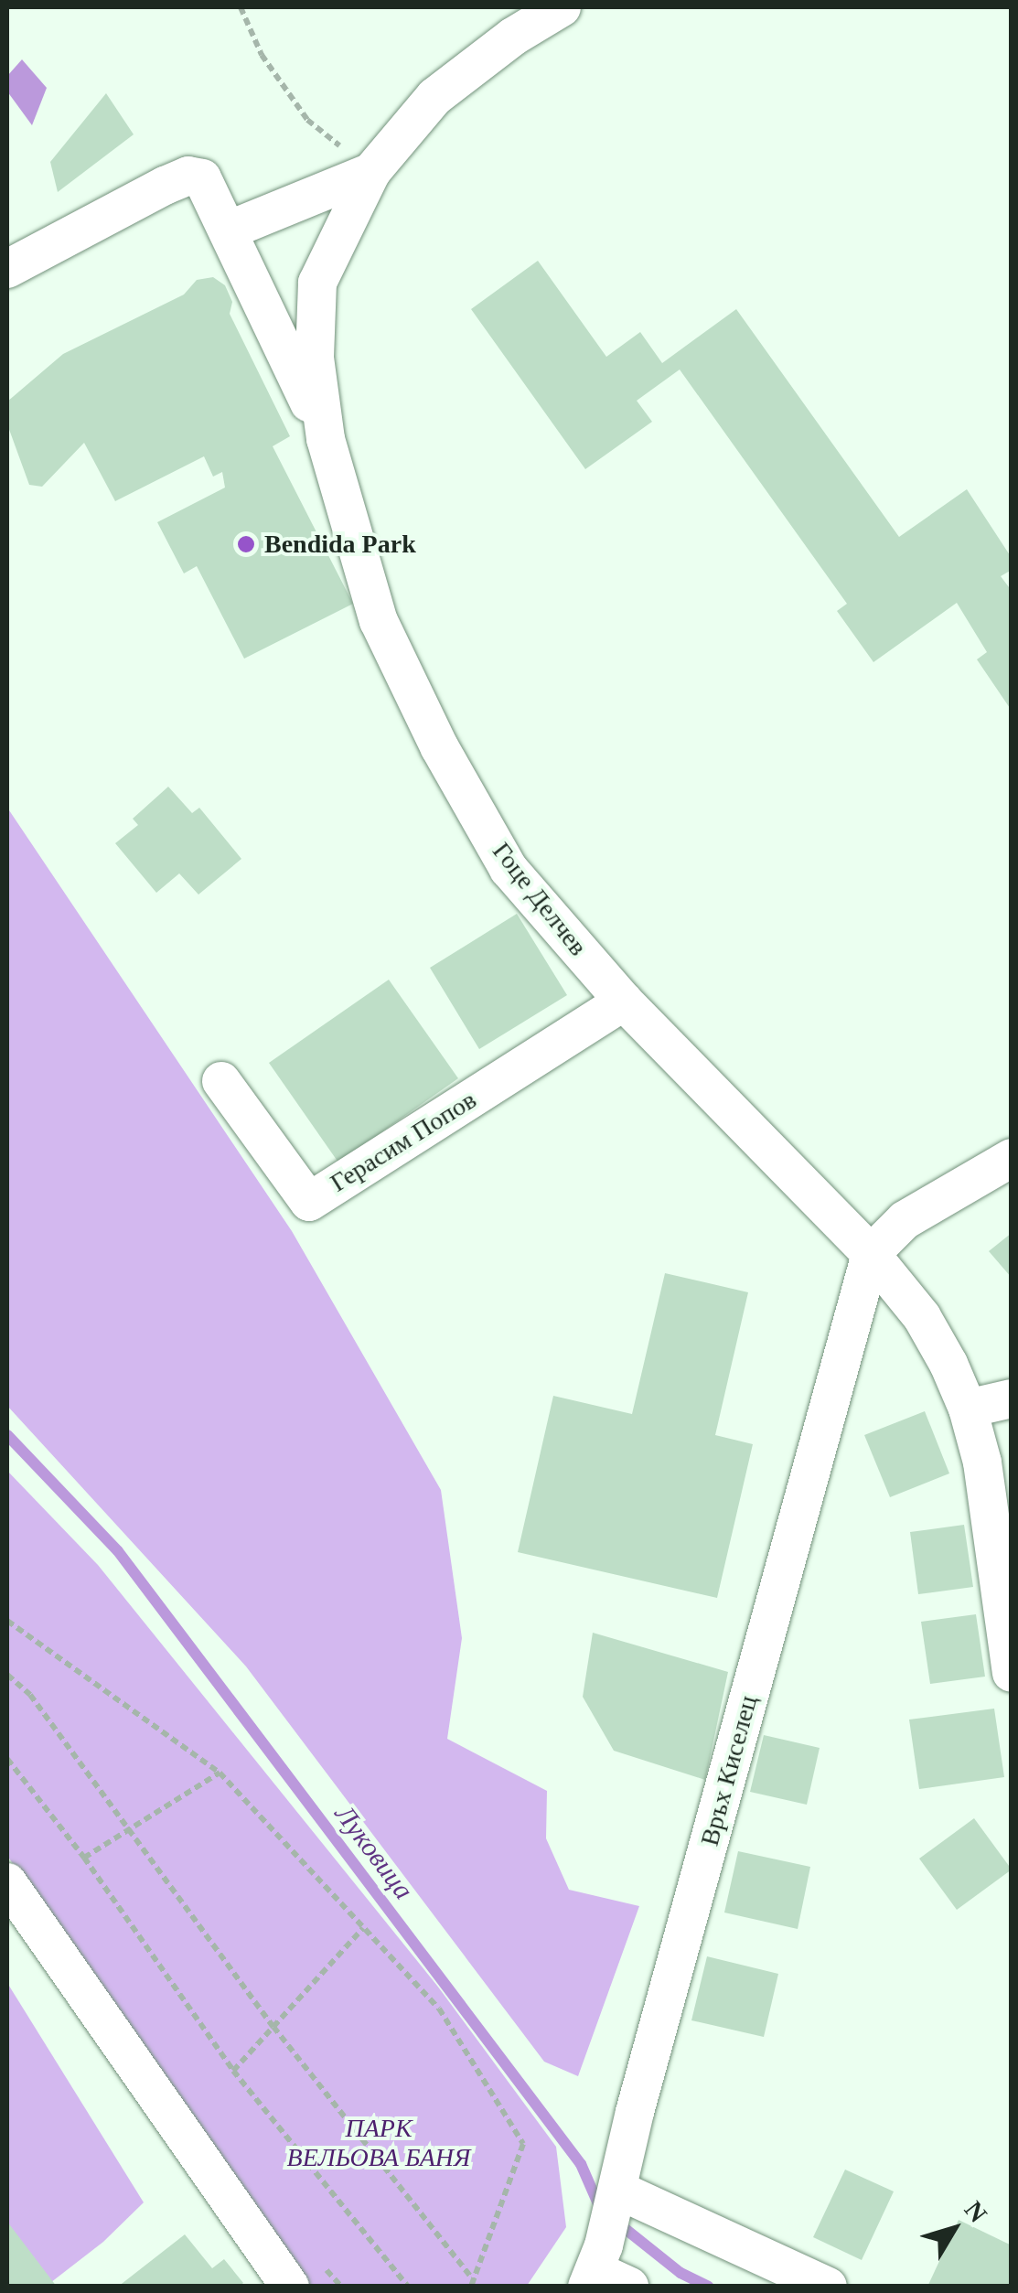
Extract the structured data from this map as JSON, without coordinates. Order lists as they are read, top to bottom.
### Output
{
  "streets": {
    "street": ["Гоце Делчев", "Герасим Попов", "Връх Киселец"]
  },
  "crossings": [
    ["Гоце Делчев", "Герасим Попов"],
    ["Гоце Делчев", "Връх Киселец"]
  ],
  "water": ["Луковица"],
  "parks": ["ПАРК ВЕЛЬОВА БАНЯ"],
  "places": ["Bendida Park"],
  "north": "top right"
}
